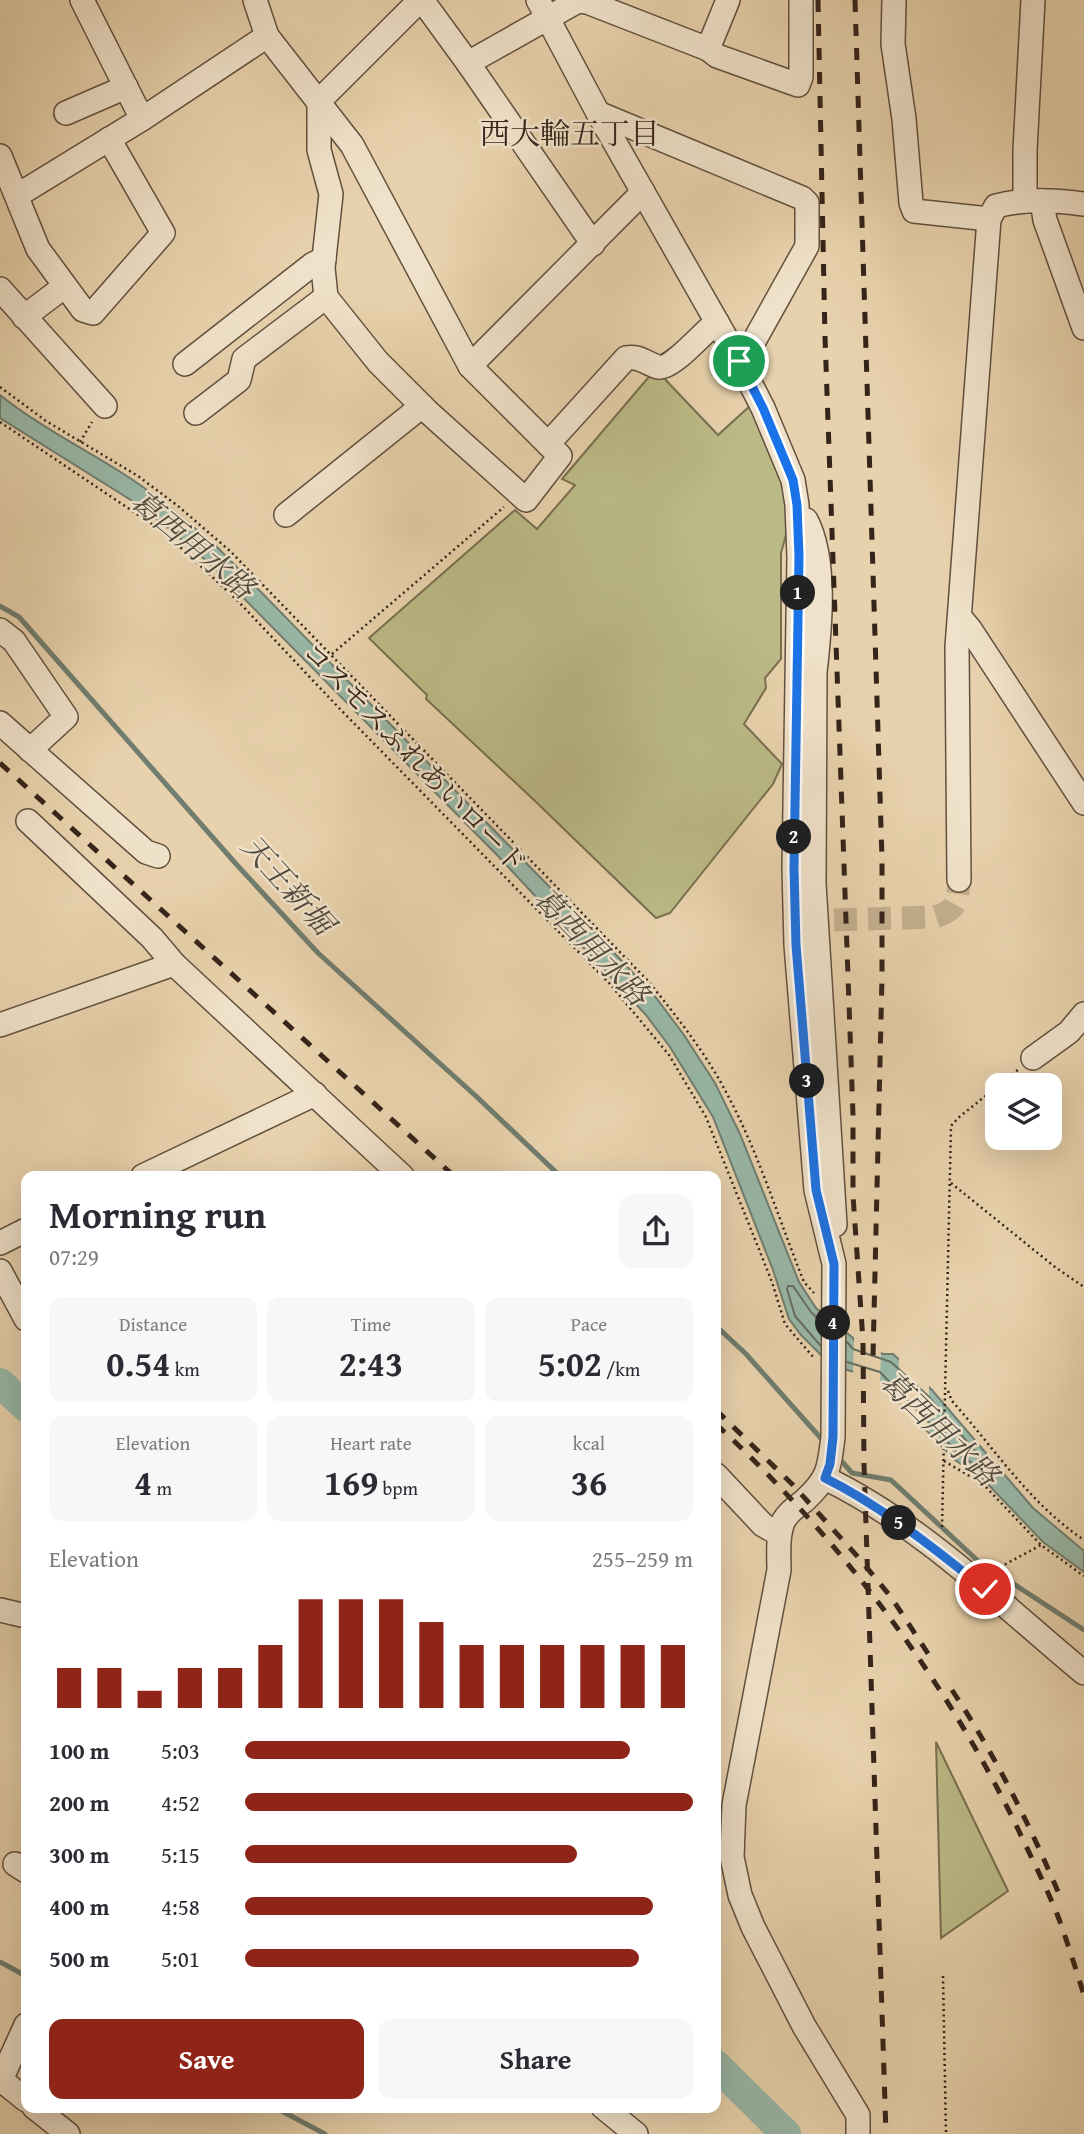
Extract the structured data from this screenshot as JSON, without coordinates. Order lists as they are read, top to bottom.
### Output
{
  "streets": {
    "path": ["コスモスふれあいロード"]
  },
  "districts": ["西大輪五丁目"],
  "water": ["葛西用水路", "天王新堀"],
  "page": {
    "pins": [
      "1",
      "2",
      "3",
      "4",
      "5"
    ],
    "heading": ["Morning run", "07:29"],
    "stats": [
      ["Distance", "0.54 km"],
      ["Time", "2:43"],
      ["Pace", "5:02 /km"],
      ["Elevation", "4 m"],
      ["Heart rate", "169 bpm"],
      ["kcal", "36"]
    ],
    "chart": ["Elevation", "255–259 m"],
    "list": [
      {
        "name": "100 m",
        "note": "5:03"
      },
      {
        "name": "200 m",
        "note": "4:52"
      },
      {
        "name": "300 m",
        "note": "5:15"
      },
      {
        "name": "400 m",
        "note": "4:58"
      },
      {
        "name": "500 m",
        "note": "5:01"
      }
    ],
    "buttons": ["Save", "Share"]
  }
}
